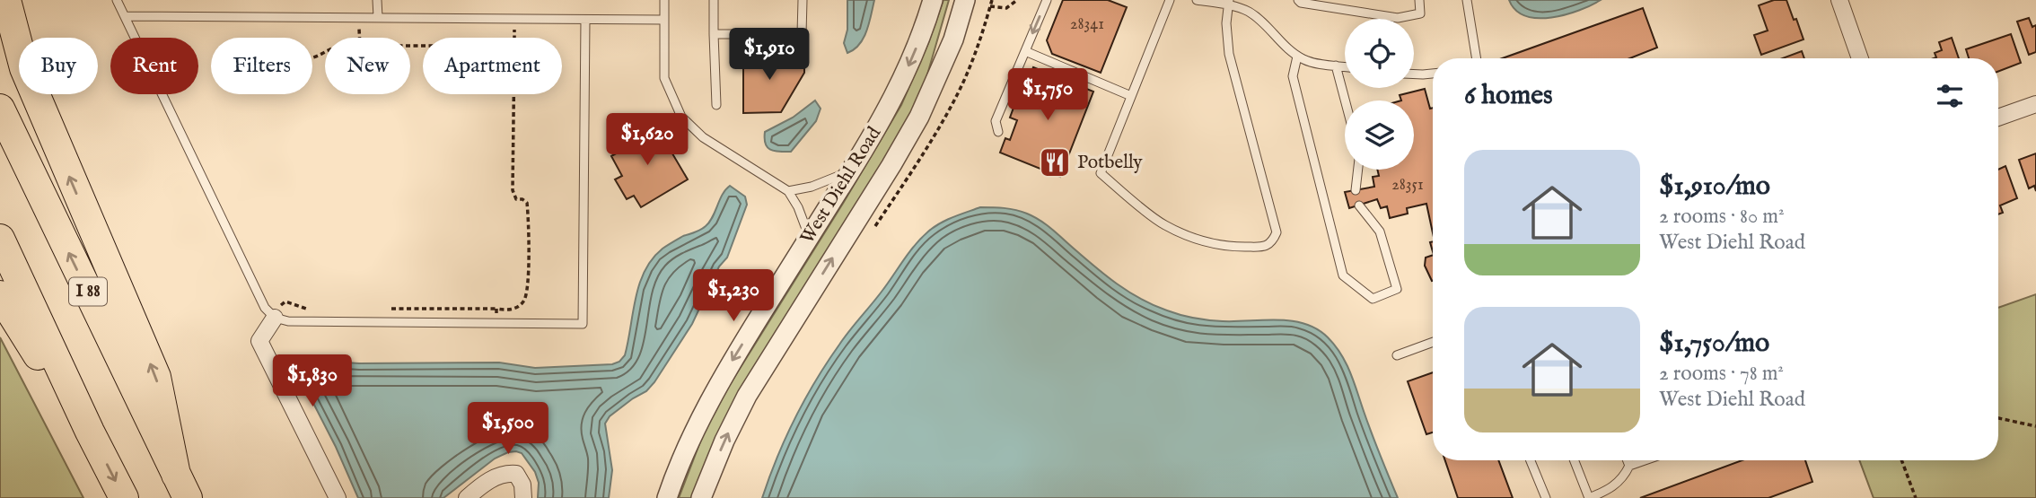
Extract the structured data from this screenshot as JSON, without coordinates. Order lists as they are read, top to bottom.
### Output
{
  "streets": {
    "highway": ["I 88"],
    "street": ["West Diehl Road"]
  },
  "places": {
    "restaurant": ["Potbelly"]
  },
  "house_numbers": ["28341", "28351"],
  "page": {
    "price": [
      "$1,910",
      "$1,750",
      "$1,620",
      "$1,230",
      "$1,830",
      "$1,500"
    ],
    "chip": [
      "Buy",
      "Rent",
      "Filters",
      "New",
      "Apartment"
    ],
    "heading": "6 homes",
    "list": [
      {
        "name": "$1,910/mo",
        "note": "2 rooms · 80 m² · West Diehl Road"
      },
      {
        "name": "$1,750/mo",
        "note": "2 rooms · 78 m² · West Diehl Road"
      }
    ]
  }
}
